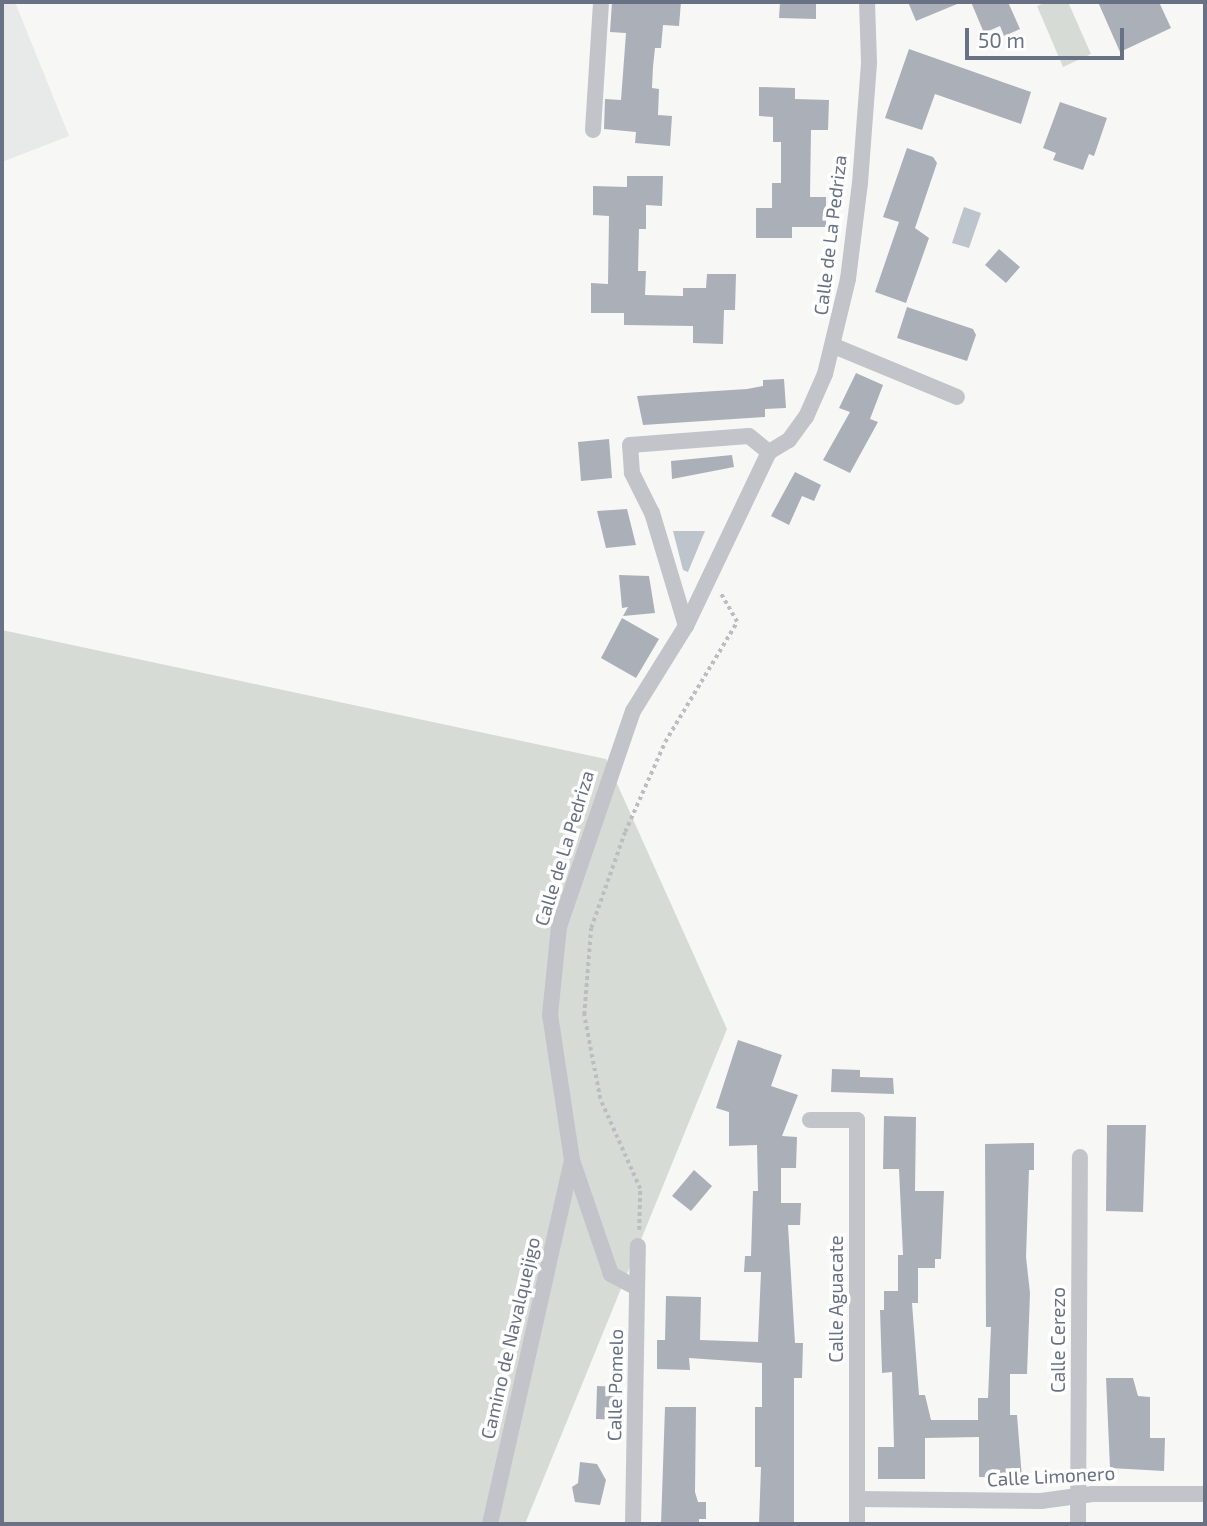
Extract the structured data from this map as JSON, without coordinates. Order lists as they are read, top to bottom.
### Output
{
  "streets": {
    "street": [
      "Calle de La Pedriza",
      "Calle Aguacate",
      "Camino de Navalquejigo",
      "Calle Cerezo",
      "Calle Pomelo",
      "Calle Limonero"
    ]
  },
  "crossings": [
    ["Calle de La Pedriza", "Camino de Navalquejigo"],
    ["Calle de La Pedriza", "Calle Pomelo"],
    ["Calle Aguacate", "Calle Limonero"],
    ["Calle Cerezo", "Calle Limonero"]
  ],
  "scale_bar": "50 m"
}
